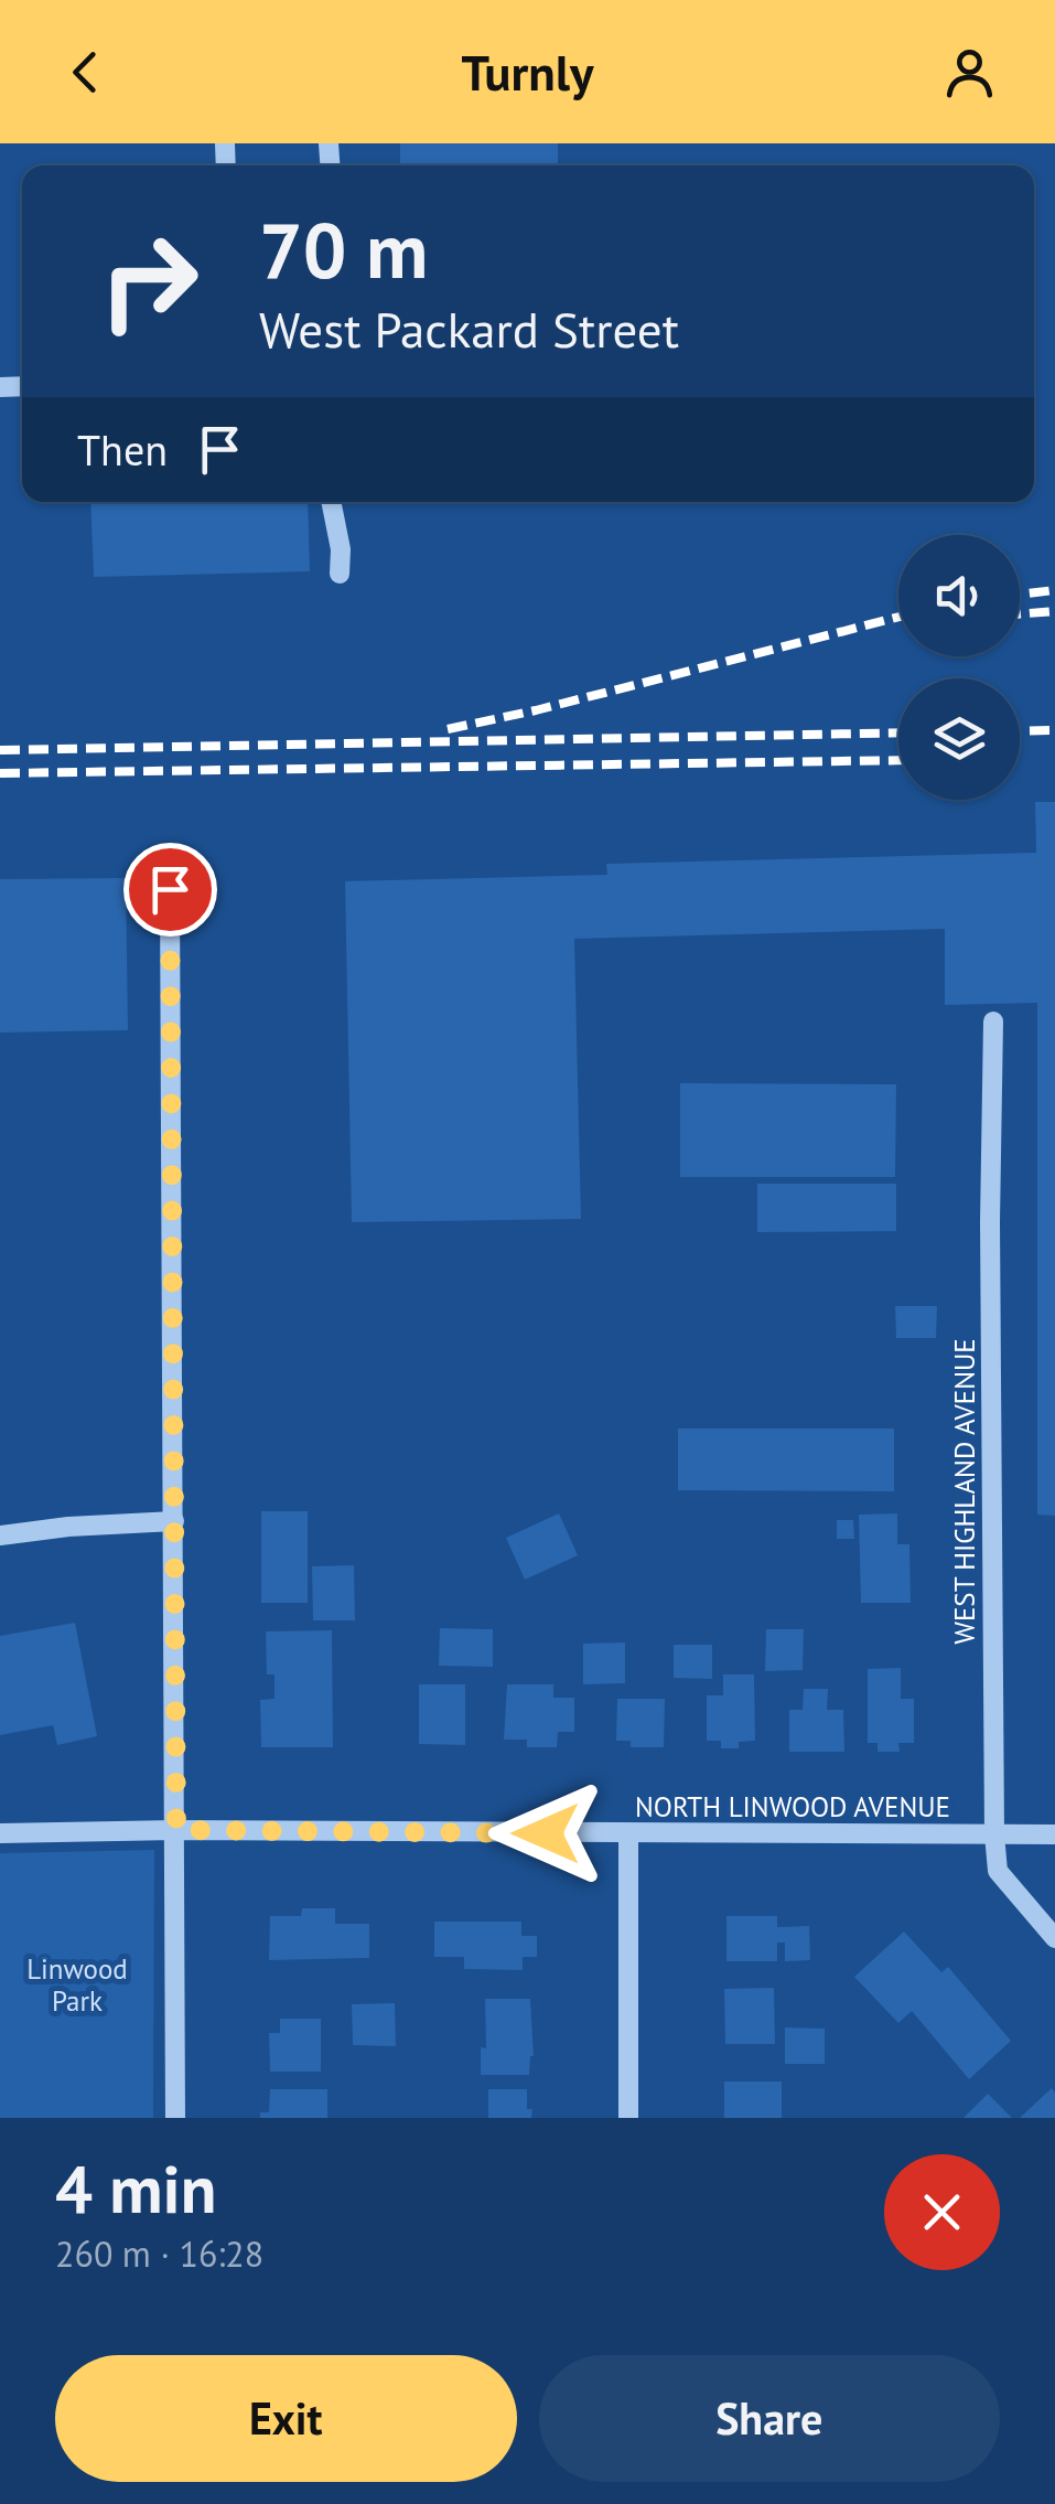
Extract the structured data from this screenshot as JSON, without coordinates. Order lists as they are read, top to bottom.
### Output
{
  "streets": {
    "street": ["WEST HIGHLAND AVENUE", "NORTH LINWOOD AVENUE"]
  },
  "crossings": [
    ["WEST HIGHLAND AVENUE", "NORTH LINWOOD AVENUE"]
  ],
  "parks": ["Linwood Park"],
  "page": {
    "header": "Turnly",
    "turn": ["70 m", "West Packard Street"],
    "then": "Then",
    "heading": ["4 min", "260 m · 16:28"],
    "buttons": ["Exit", "Share"]
  }
}
